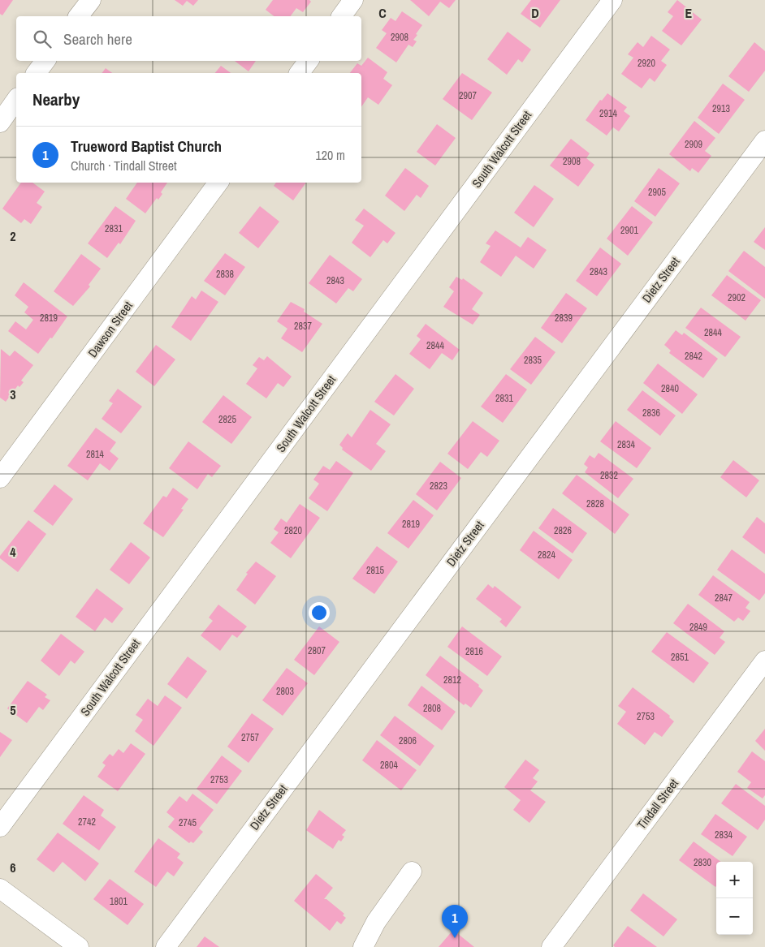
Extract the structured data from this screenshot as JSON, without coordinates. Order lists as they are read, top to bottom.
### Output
{
  "streets": {
    "street": [
      "South Walcott Street",
      "Dietz Street",
      "Dawson Street",
      "Tindall Street"
    ]
  },
  "house_numbers": [
    "2908",
    "2920",
    "2907",
    "2913",
    "2914",
    "2909",
    "2908",
    "2905",
    "2831",
    "2901",
    "2843",
    "2838",
    "2843",
    "2902",
    "2819",
    "2839",
    "2837",
    "2844",
    "2844",
    "2842",
    "2835",
    "2840",
    "2831",
    "2836",
    "2825",
    "2834",
    "2814",
    "2832",
    "2823",
    "2828",
    "2819",
    "2820",
    "2826",
    "2824",
    "2815",
    "2847",
    "2849",
    "2807",
    "2816",
    "2851",
    "2812",
    "2803",
    "2808",
    "2753",
    "2757",
    "2806",
    "2804",
    "2753",
    "2742",
    "2745",
    "2834",
    "2830",
    "1801"
  ],
  "page": {
    "search": "Search here",
    "heading": "Nearby",
    "list": [
      {
        "mark": "1",
        "name": "Trueword Baptist Church",
        "note": "Church · Tindall Street",
        "value": "120 m"
      }
    ],
    "map_buttons": ["+", "−"],
    "pins": "1"
  },
  "grid": {
    "columns": ["C", "D", "E"],
    "rows": [
      "2",
      "3",
      "4",
      "5",
      "6"
    ]
  }
}
